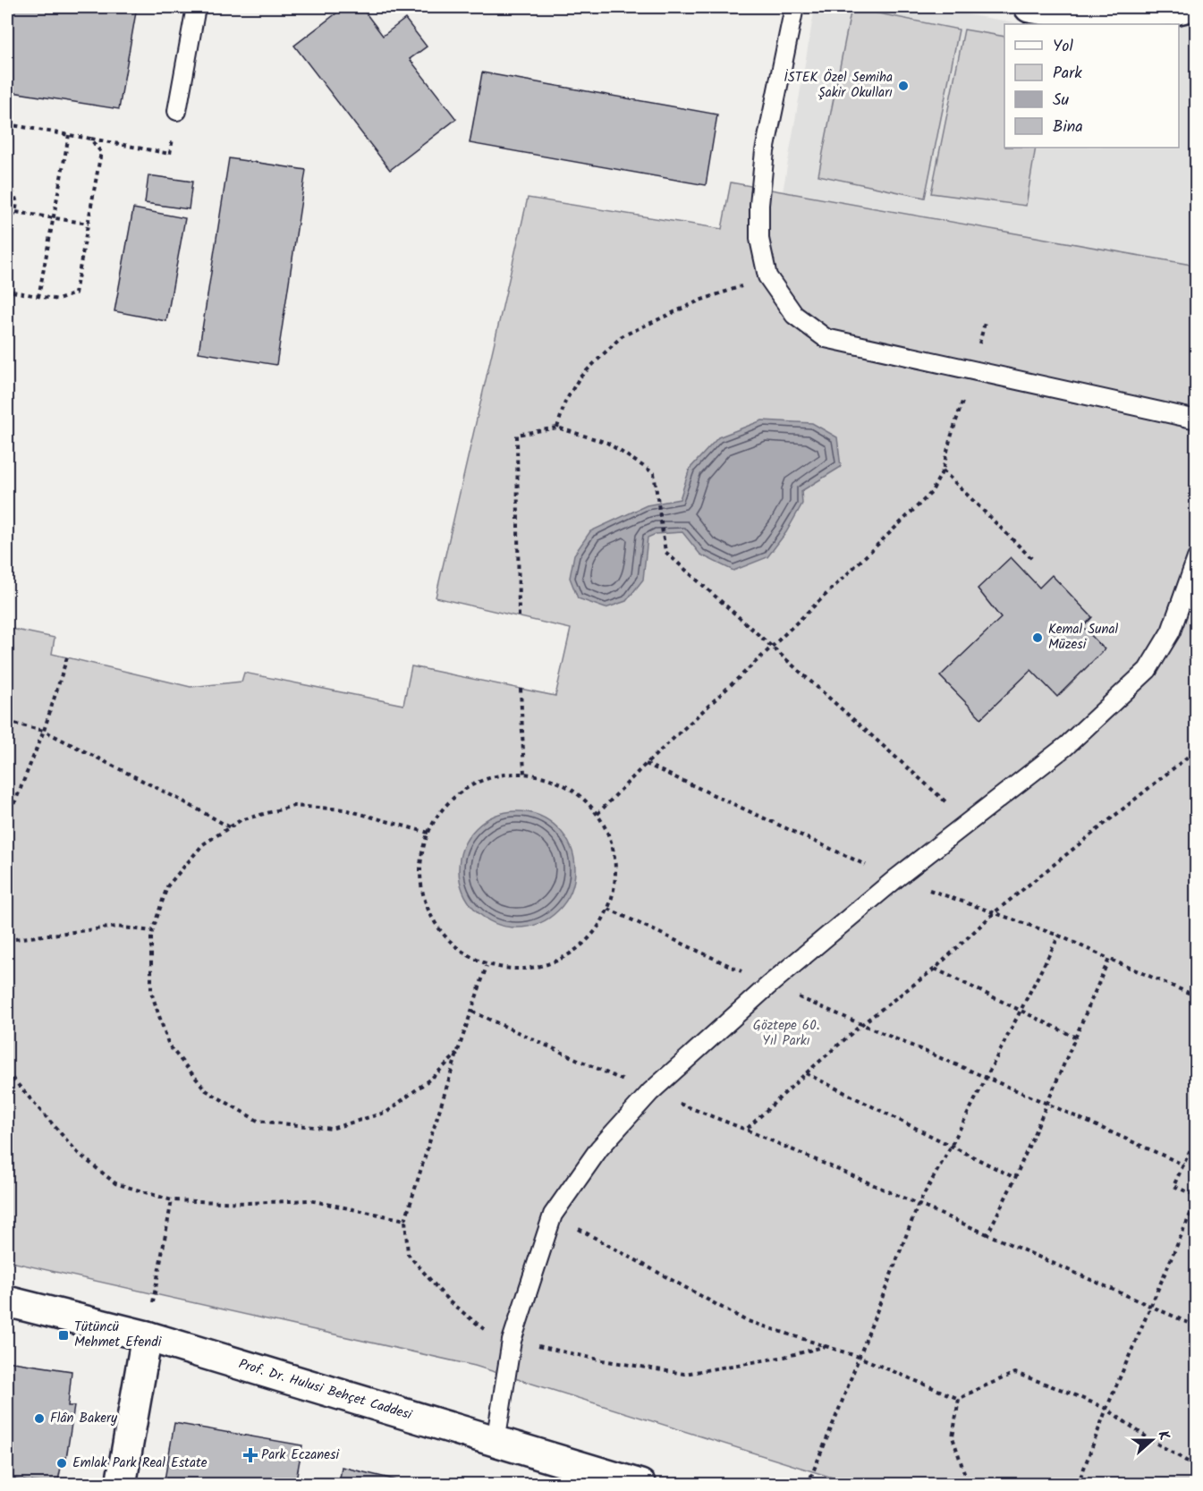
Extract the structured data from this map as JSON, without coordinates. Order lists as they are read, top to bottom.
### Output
{
  "streets": {
    "street": ["Prof. Dr. Hulusi Behçet Caddesi"]
  },
  "parks": ["Göztepe 60. Yıl Parkı"],
  "places": {
    "other": [
      "İSTEK Özel Semiha Şakir Okulları",
      "Kemal Sunal Müzesi",
      "Flân Bakery",
      "Emlak Park Real Estate"
    ],
    "transit": ["Tütüncü Mehmet Efendi"],
    "health": ["Park Eczanesi"]
  },
  "legend": [
    "Yol",
    "Park",
    "Su",
    "Bina"
  ],
  "north": "right"
}
